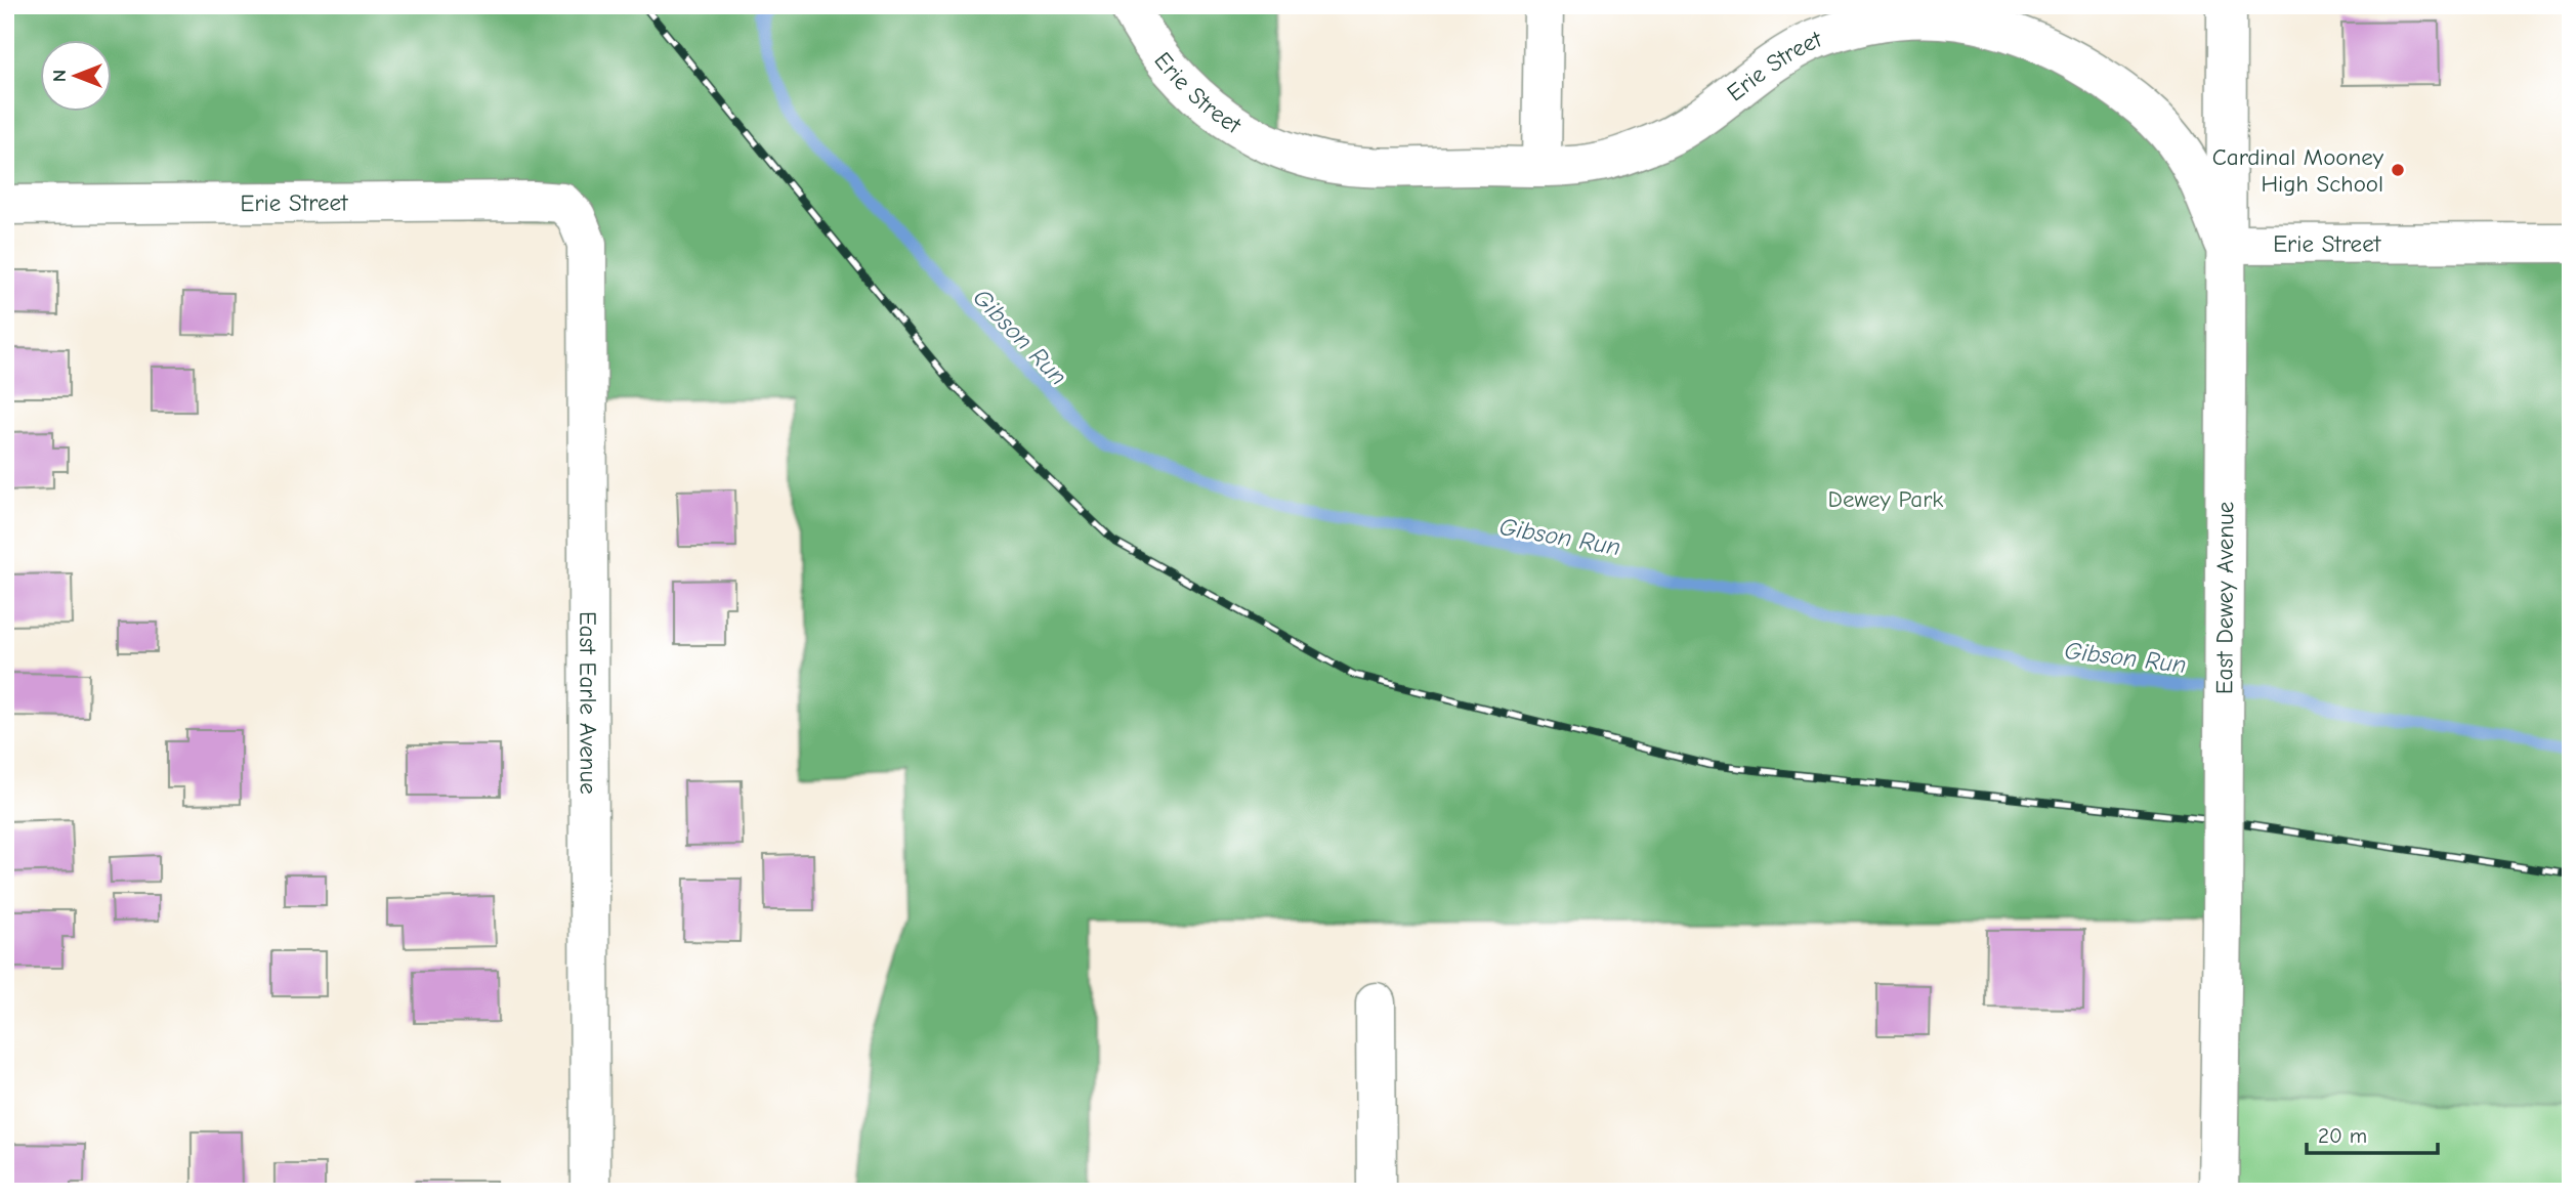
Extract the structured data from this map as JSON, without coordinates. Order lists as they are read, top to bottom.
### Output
{
  "streets": {
    "street": ["Erie Street", "East Dewey Avenue", "East Earle Avenue"]
  },
  "crossings": [
    ["Erie Street", "East Dewey Avenue"],
    ["Erie Street", "East Earle Avenue"]
  ],
  "water": ["Gibson Run"],
  "parks": ["Dewey Park"],
  "places": ["Cardinal Mooney High School"],
  "scale_bar": "20 m",
  "north": "left"
}
